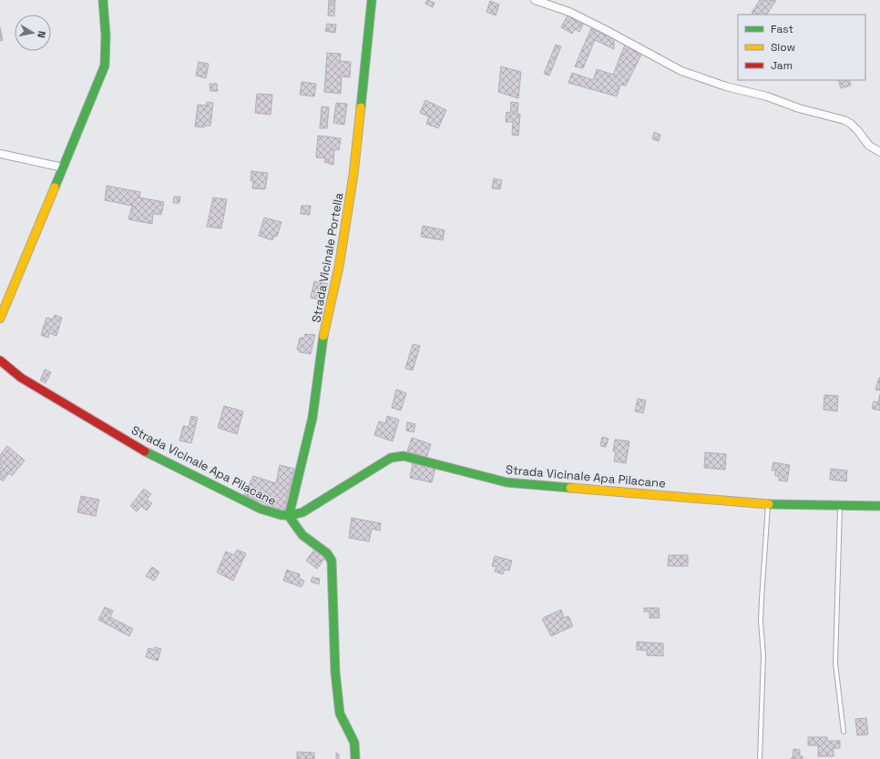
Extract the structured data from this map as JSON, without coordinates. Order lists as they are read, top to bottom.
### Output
{
  "streets": {
    "street": ["Strada Vicinale Portella", "Strada Vicinale Apa Pilacane"]
  },
  "crossings": [
    ["Strada Vicinale Portella", "Strada Vicinale Apa Pilacane"]
  ],
  "legend": ["Fast", "Slow", "Jam"],
  "north": "right"
}
